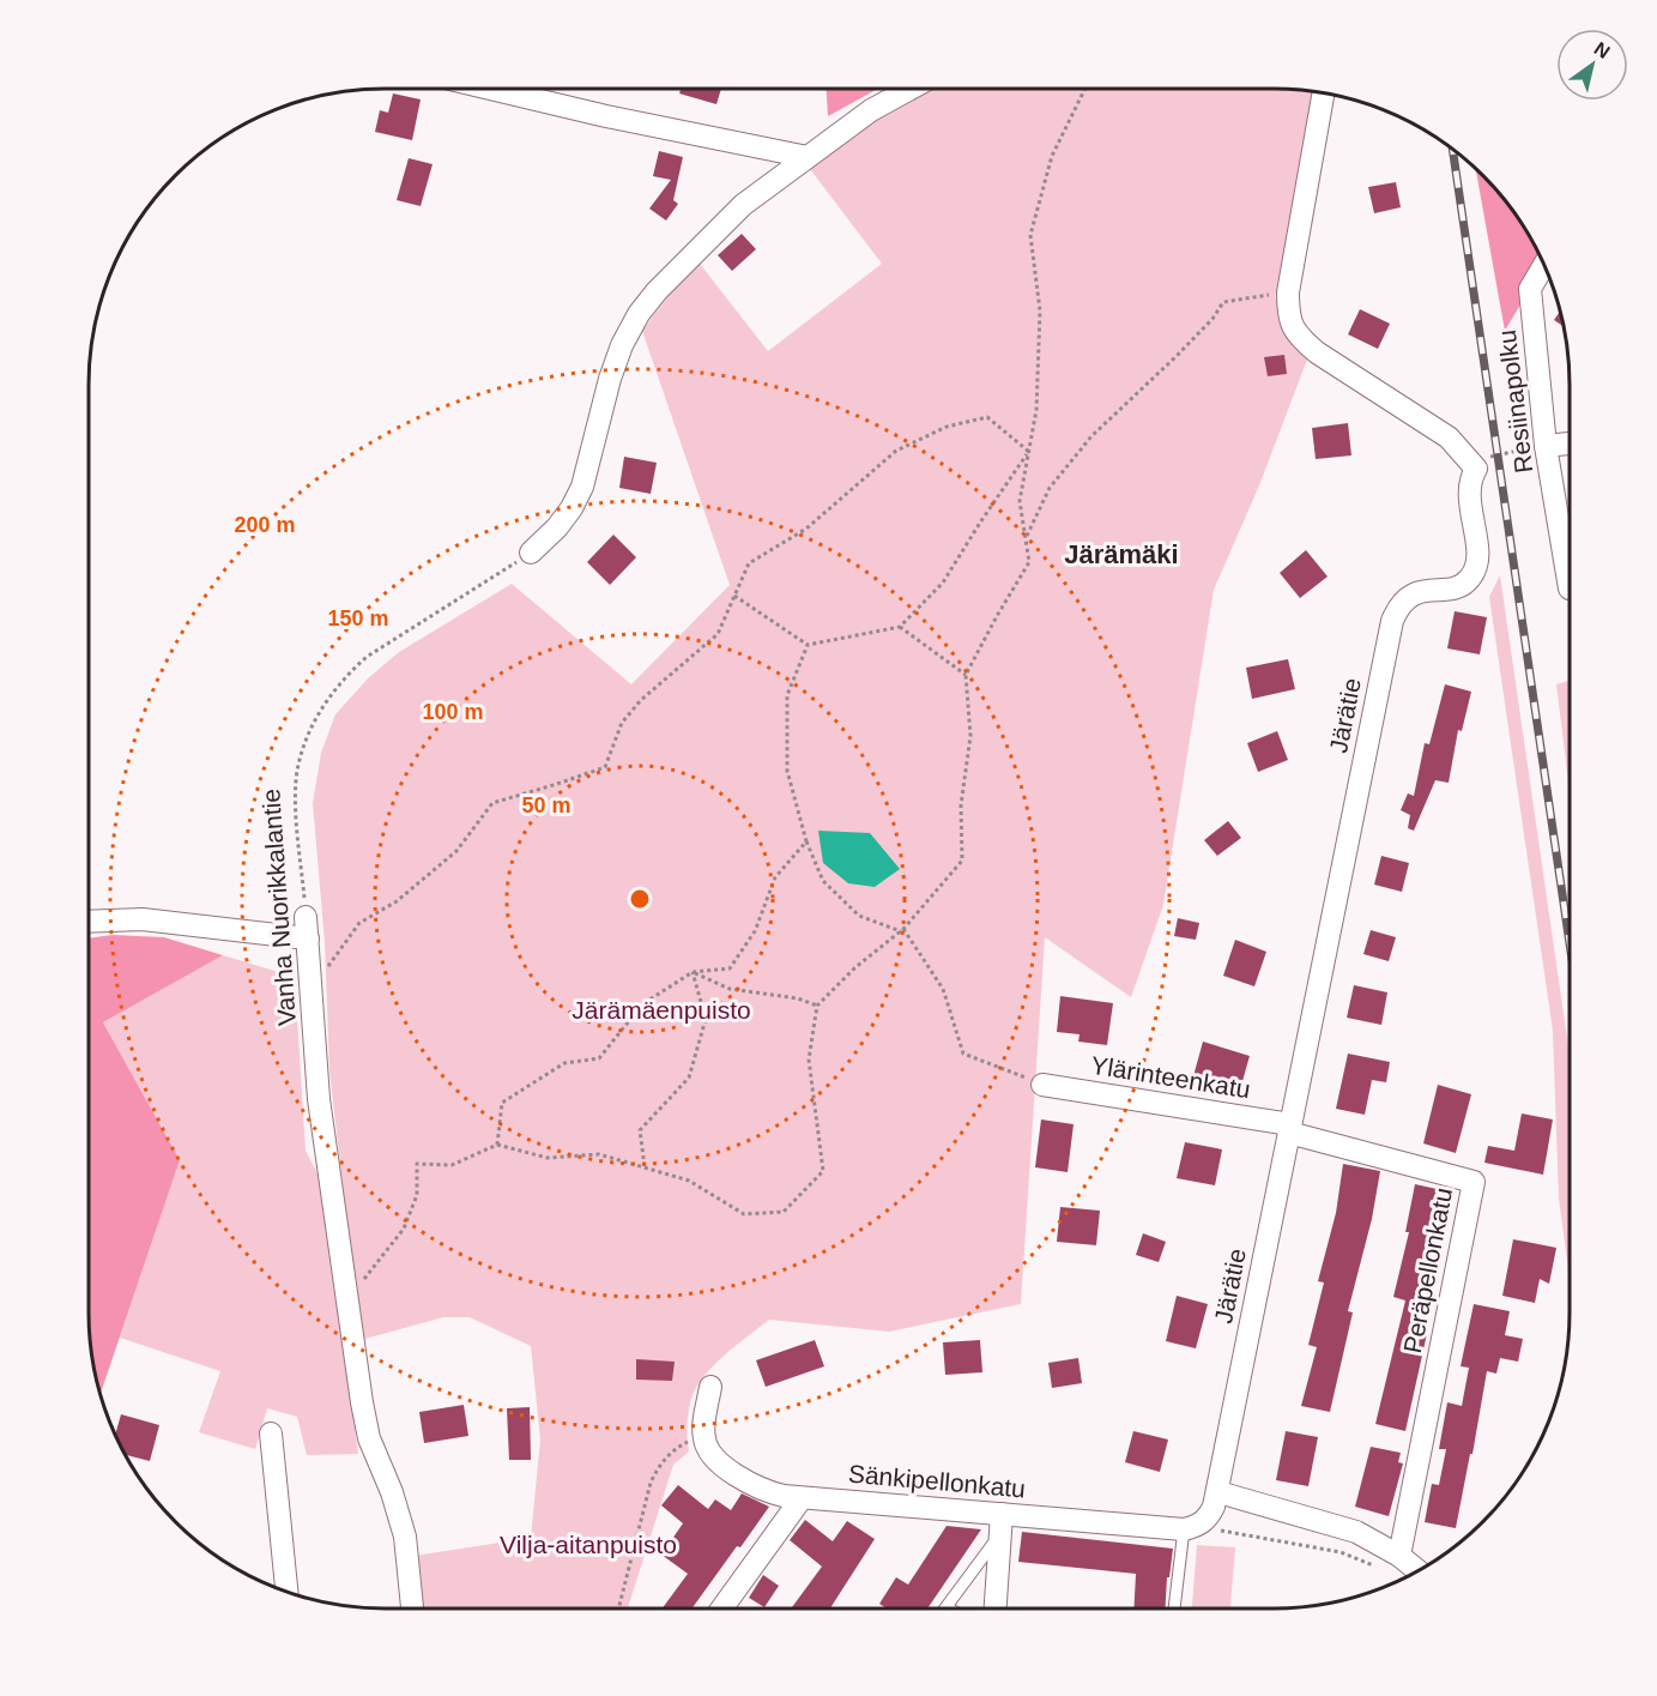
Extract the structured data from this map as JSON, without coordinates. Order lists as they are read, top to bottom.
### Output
{
  "streets": {
    "street": [
      "Resiinapolku",
      "Järätie",
      "Vanha Nuorikkalantie",
      "Ylärinteenkatu",
      "Peräpellonkatu",
      "Sänkipellonkatu"
    ]
  },
  "crossings": [
    ["Järätie", "Ylärinteenkatu"],
    ["Järätie", "Peräpellonkatu"],
    ["Ylärinteenkatu", "Peräpellonkatu"]
  ],
  "districts": ["Järämäki"],
  "parks": ["Järämäenpuisto", "Vilja-aitanpuisto"],
  "north": "top right",
  "rings": [
    "200 m",
    "150 m",
    "100 m",
    "50 m"
  ]
}
